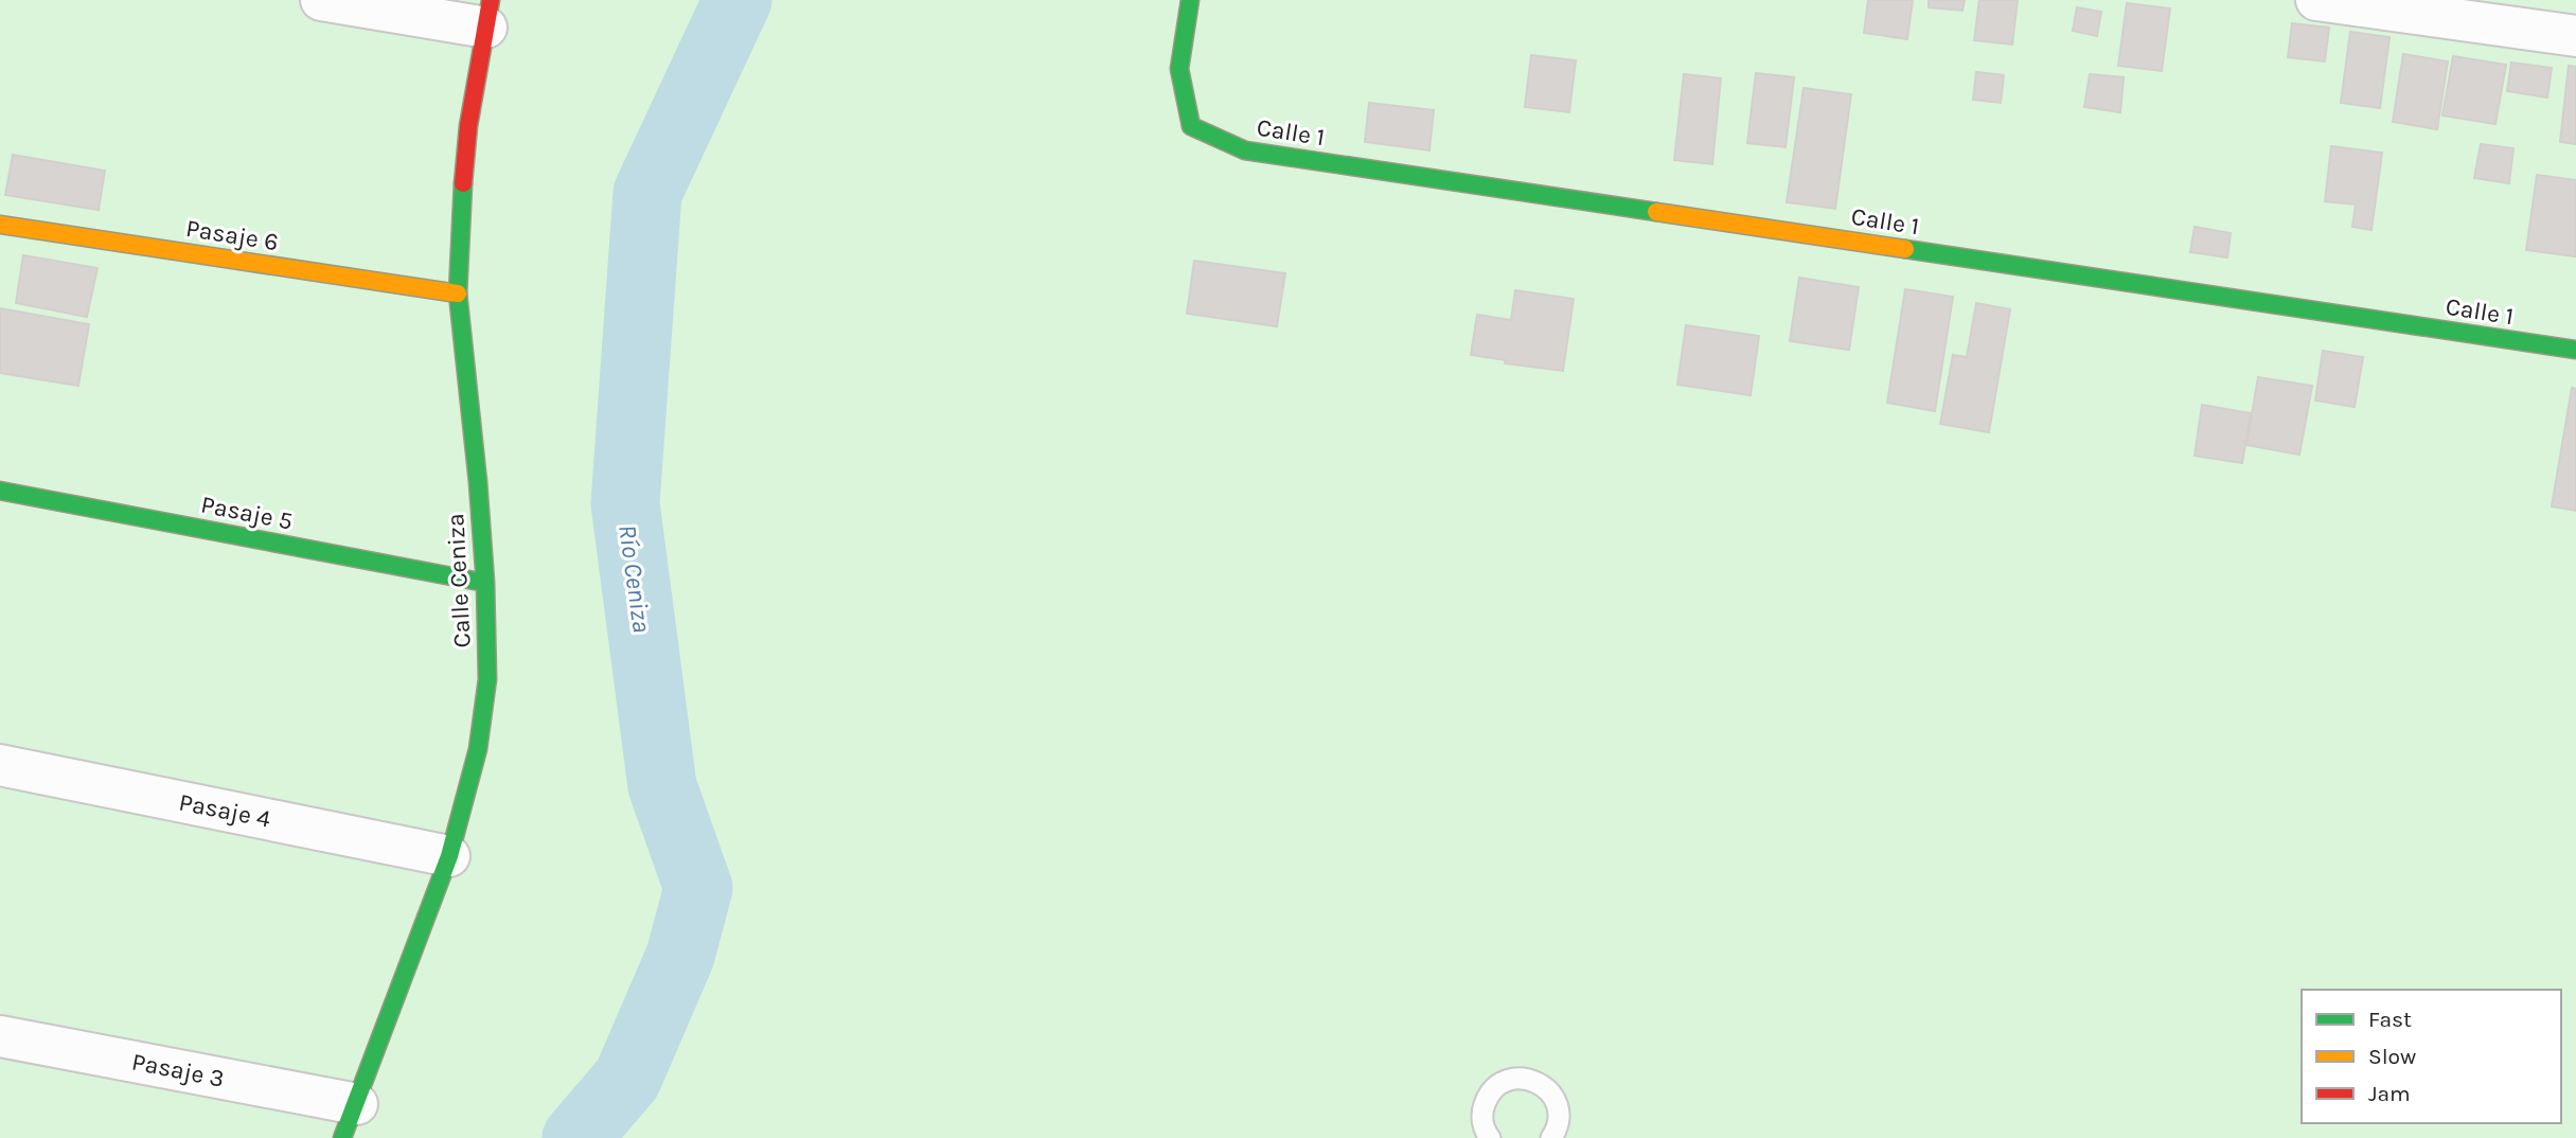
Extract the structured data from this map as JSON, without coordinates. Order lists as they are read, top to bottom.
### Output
{
  "streets": {
    "street": [
      "Calle 1",
      "Pasaje 6",
      "Pasaje 5",
      "Calle Ceniza",
      "Pasaje 4",
      "Pasaje 3"
    ]
  },
  "crossings": [
    ["Pasaje 6", "Calle Ceniza"],
    ["Pasaje 5", "Calle Ceniza"],
    ["Calle Ceniza", "Pasaje 4"],
    ["Calle Ceniza", "Pasaje 3"]
  ],
  "water": ["Río Ceniza"],
  "legend": ["Fast", "Slow", "Jam"]
}
